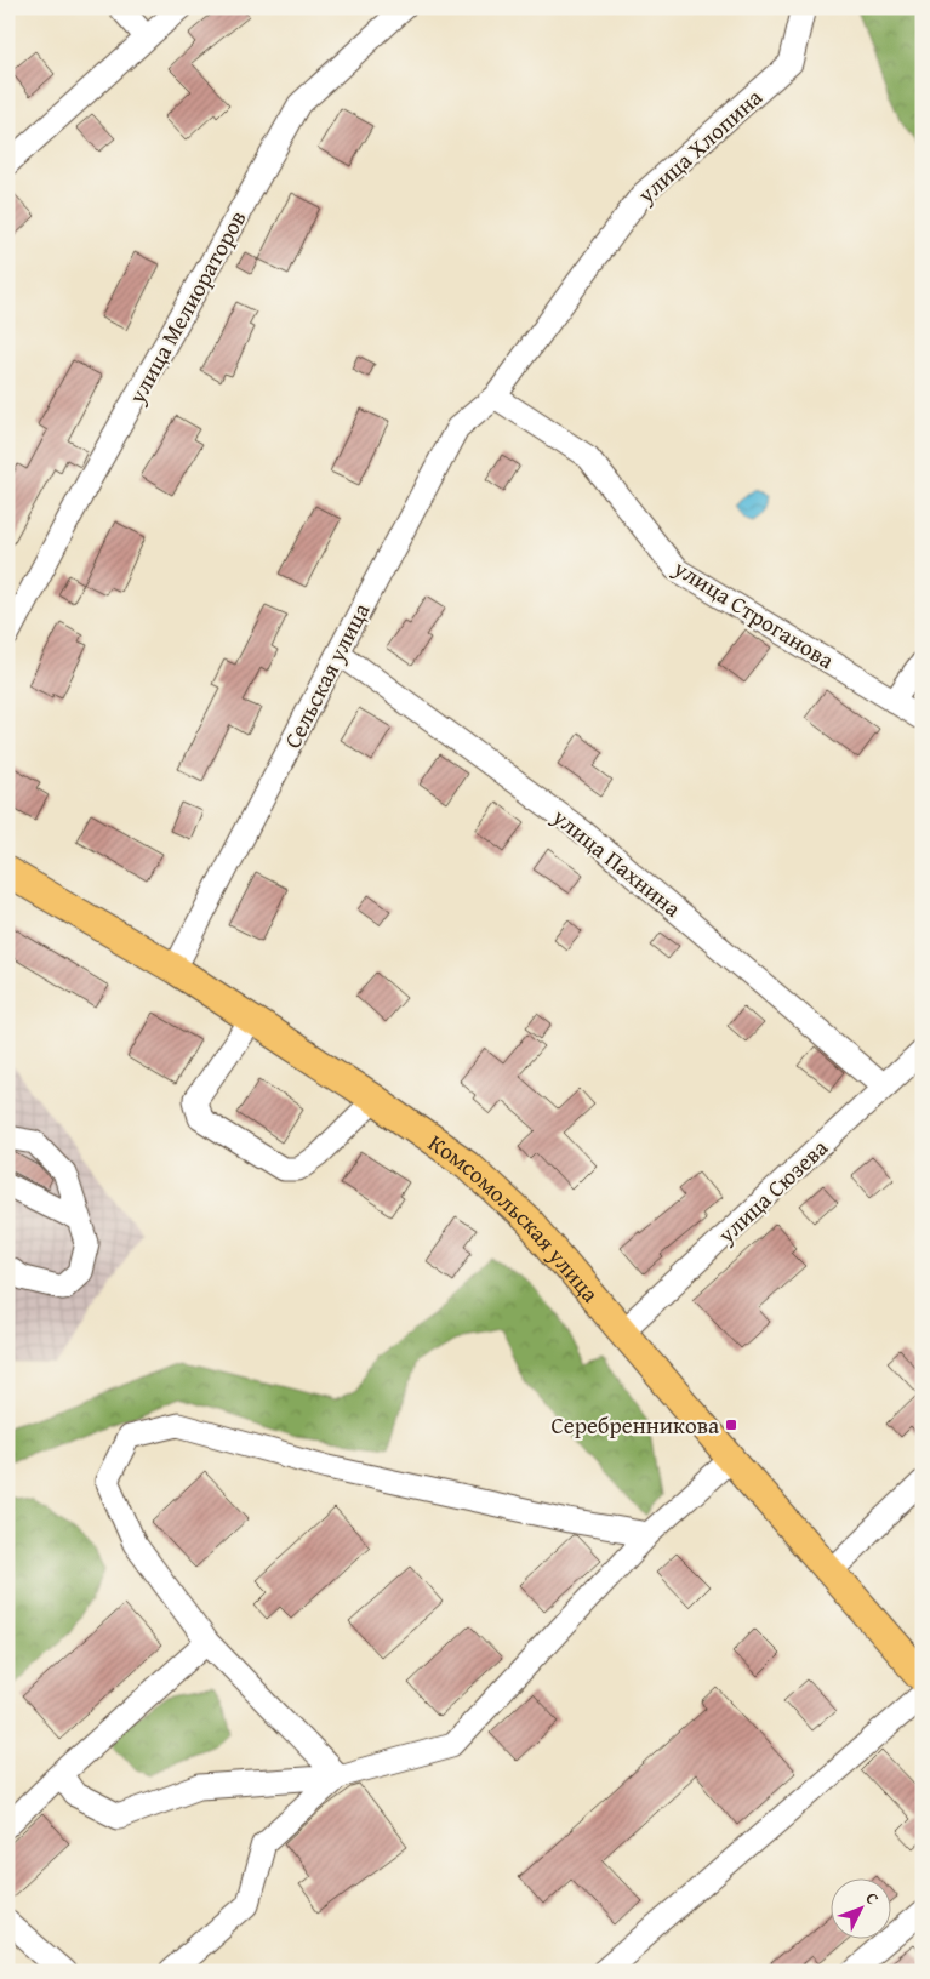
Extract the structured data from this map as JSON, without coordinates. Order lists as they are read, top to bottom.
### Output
{
  "streets": {
    "main road": ["Комсомольская улица"],
    "street": [
      "улица Хлопина",
      "улица Мелиораторов",
      "улица Строганова",
      "Сельская улица",
      "улица Пахнина",
      "улица Сюзева"
    ]
  },
  "crossings": [
    ["улица Хлопина", "улица Строганова"],
    ["улица Хлопина", "Сельская улица"],
    ["улица Строганова", "Сельская улица"],
    ["Сельская улица", "улица Пахнина"],
    ["Сельская улица", "Комсомольская улица"],
    ["улица Пахнина", "улица Сюзева"],
    ["улица Сюзева", "Комсомольская улица"]
  ],
  "places": {
    "transit": ["Серебренникова"]
  },
  "north": "top right"
}
